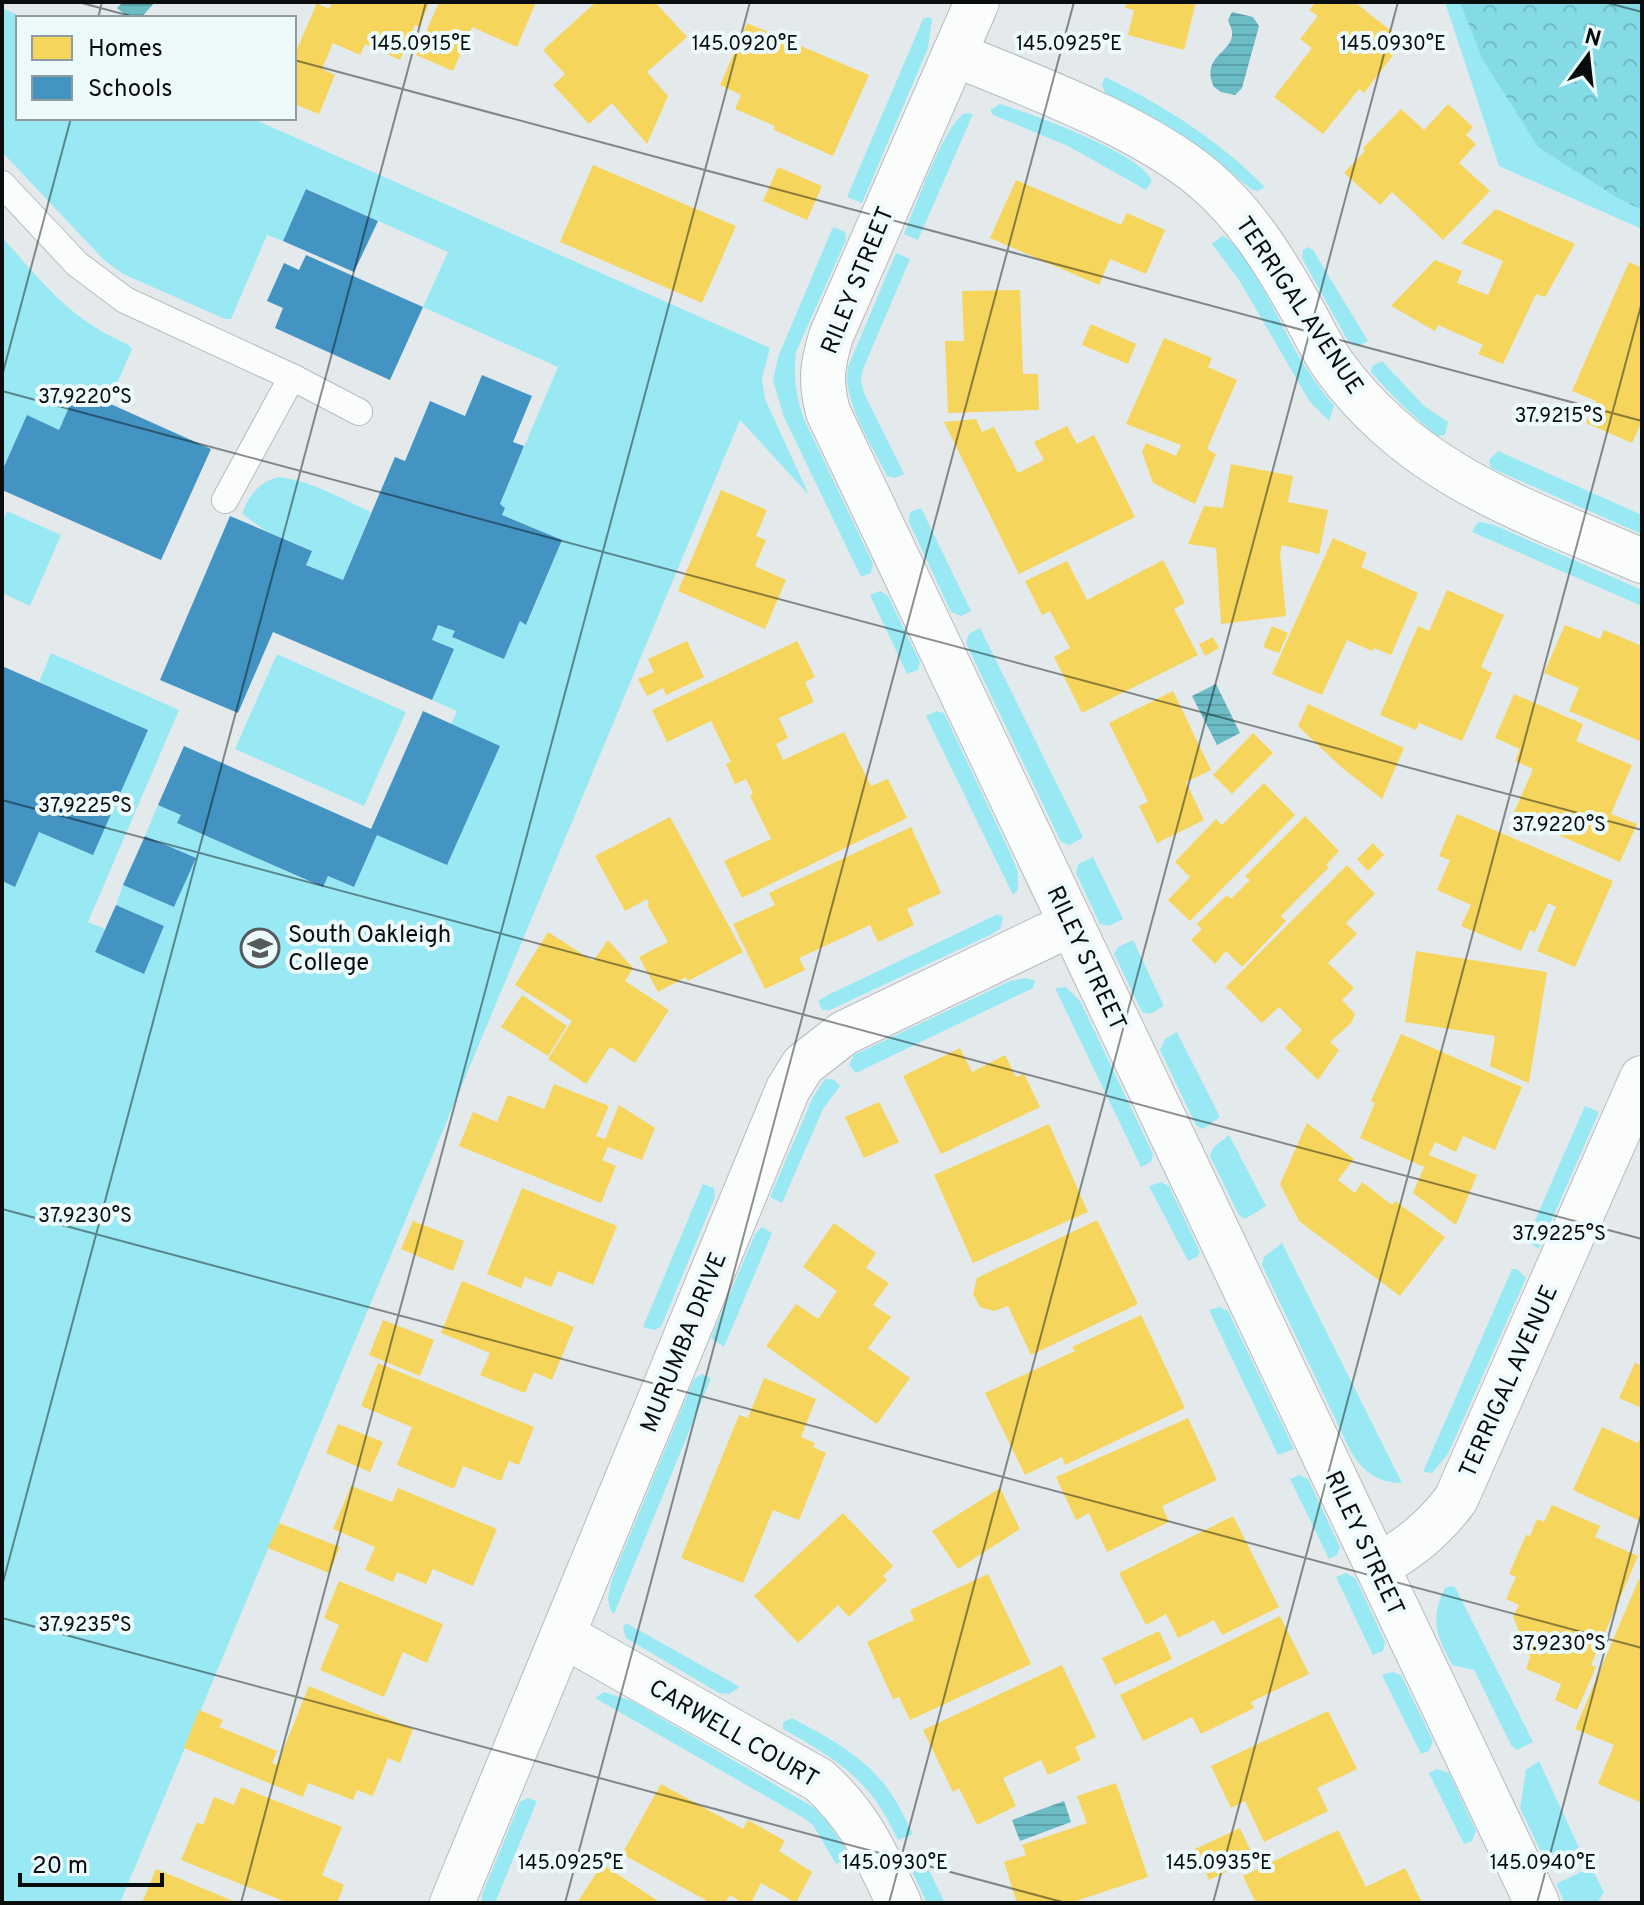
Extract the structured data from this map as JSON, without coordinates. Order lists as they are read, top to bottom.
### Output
{
  "streets": {
    "street": [
      "RILEY STREET",
      "TERRIGAL AVENUE",
      "MURUMBA DRIVE",
      "CARWELL COURT"
    ]
  },
  "crossings": [
    ["RILEY STREET", "TERRIGAL AVENUE"],
    ["RILEY STREET", "MURUMBA DRIVE"],
    ["MURUMBA DRIVE", "CARWELL COURT"]
  ],
  "places": {
    "school or university": ["South Oakleigh College"]
  },
  "legend": ["Homes", "Schools"],
  "scale_bar": "20 m",
  "north": "top",
  "coordinates": [
    "145.0915°E",
    "145.0920°E",
    "145.0925°E",
    "145.0930°E",
    "37.9220°S",
    "37.9215°S",
    "37.9225°S",
    "37.9230°S",
    "37.9235°S",
    "145.0935°E",
    "145.0940°E"
  ]
}
